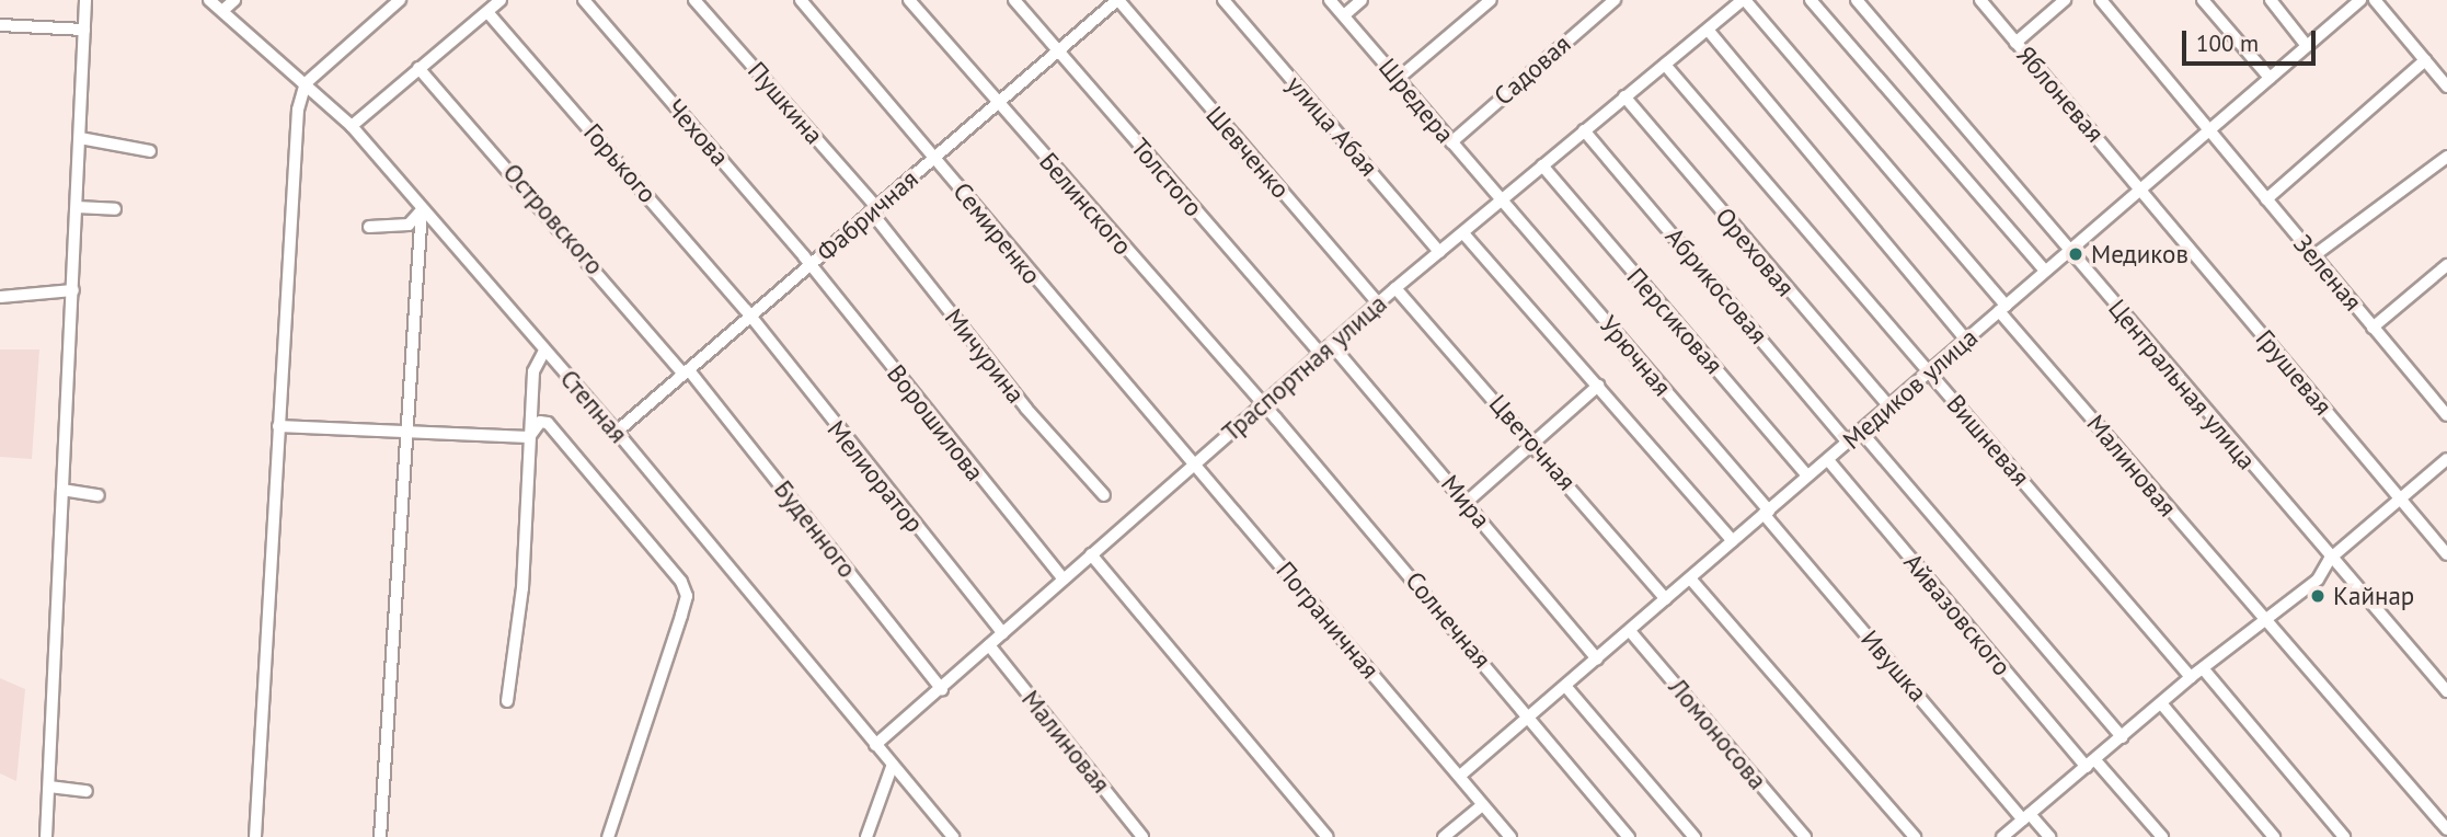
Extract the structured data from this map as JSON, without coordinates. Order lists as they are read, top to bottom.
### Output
{
  "streets": {
    "street": [
      "Садовая",
      "Яблоневая",
      "Шредера",
      "Пушкина",
      "улица Абая",
      "Чехова",
      "Шевченко",
      "Горького",
      "Толстого",
      "Белинского",
      "Фабричная",
      "Островского",
      "Семиренко",
      "Ореховая",
      "Зеленая",
      "Абрикосовая",
      "Персиковая",
      "Мичурина",
      "Урючная",
      "Траспортная улица",
      "Грушевая",
      "Центральная улица",
      "Медиков улица",
      "Степная",
      "Ворошилова",
      "Вишневая",
      "Цветочная",
      "Малиновая",
      "Мелиоратор",
      "Мира",
      "Буденного",
      "Айвазовского",
      "Пограничная",
      "Солнечная",
      "Ивушка",
      "Ломоносова"
    ]
  },
  "crossings": [
    ["Садовая", "Шредера"],
    ["Яблоневая", "Грушевая"],
    ["Яблоневая", "Медиков улица"],
    ["Шредера", "Урючная"],
    ["Шредера", "Траспортная улица"],
    ["Пушкина", "Фабричная"],
    ["Пушкина", "Мичурина"],
    ["улица Абая", "Траспортная улица"],
    ["Чехова", "Фабричная"],
    ["Чехова", "Ворошилова"],
    ["Шевченко", "Фабричная"],
    ["Шевченко", "Траспортная улица"],
    ["Горького", "Фабричная"],
    ["Горького", "Мелиоратор"],
    ["Толстого", "Фабричная"],
    ["Толстого", "Траспортная улица"],
    ["Белинского", "Фабричная"],
    ["Белинского", "Траспортная улица"],
    ["Белинского", "Солнечная"],
    ["Фабричная", "Островского"],
    ["Фабричная", "Семиренко"],
    ["Фабричная", "Мичурина"],
    ["Фабричная", "Степная"],
    ["Фабричная", "Ворошилова"],
    ["Фабричная", "Мелиоратор"],
    ["Фабричная", "Буденного"],
    ["Островского", "Буденного"],
    ["Семиренко", "Траспортная улица"],
    ["Семиренко", "Пограничная"],
    ["Ореховая", "Траспортная улица"],
    ["Ореховая", "Медиков улица"],
    ["Зеленая", "Медиков улица"],
    ["Абрикосовая", "Траспортная улица"],
    ["Абрикосовая", "Медиков улица"],
    ["Персиковая", "Траспортная улица"],
    ["Персиковая", "Медиков улица"],
    ["Урючная", "Траспортная улица"],
    ["Урючная", "Медиков улица"],
    ["Урючная", "Ивушка"],
    ["Траспортная улица", "Степная"],
    ["Траспортная улица", "Ворошилова"],
    ["Траспортная улица", "Вишневая"],
    ["Траспортная улица", "Цветочная"],
    ["Траспортная улица", "Малиновая"],
    ["Траспортная улица", "Мелиоратор"],
    ["Траспортная улица", "Мира"],
    ["Траспортная улица", "Буденного"],
    ["Траспортная улица", "Пограничная"],
    ["Траспортная улица", "Солнечная"],
    ["Грушевая", "Медиков улица"],
    ["Центральная улица", "Медиков улица"],
    ["Медиков улица", "Вишневая"],
    ["Медиков улица", "Цветочная"],
    ["Медиков улица", "Малиновая"],
    ["Медиков улица", "Мира"],
    ["Медиков улица", "Айвазовского"],
    ["Медиков улица", "Пограничная"],
    ["Медиков улица", "Солнечная"],
    ["Медиков улица", "Ивушка"],
    ["Медиков улица", "Ломоносова"]
  ],
  "places": ["Медиков", "Кайнар"],
  "scale_bar": "100 m"
}
